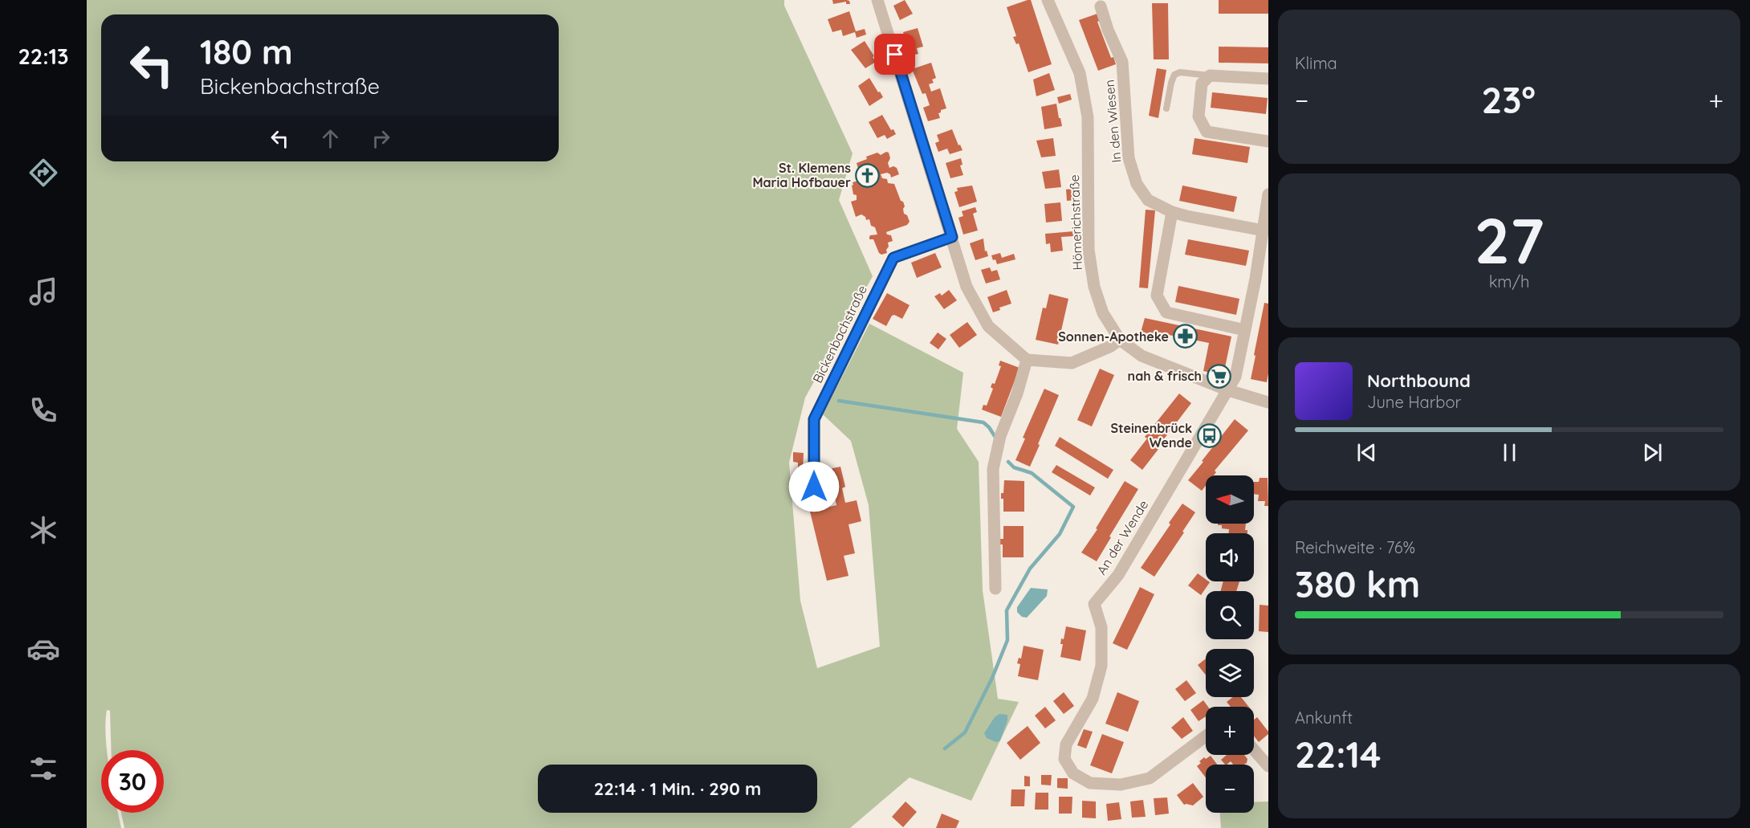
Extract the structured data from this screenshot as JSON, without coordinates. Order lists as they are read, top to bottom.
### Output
{
  "streets": {
    "street": [
      "In den Wiesen",
      "Hömerichstraße",
      "Bickenbachstraße",
      "An der Wende"
    ]
  },
  "crossings": [
    ["Hömerichstraße", "An der Wende"]
  ],
  "places": {
    "church": ["St. Klemens Maria Hofbauer"],
    "pharmacy": ["Sonnen-Apotheke"],
    "supermarket": ["nah & frisch"],
    "bus stop": ["Steinenbrück Wende"]
  },
  "north": "left",
  "page": {
    "tabs": "22:13",
    "tile": [
      "Klima",
      ["27", "km/h"],
      ["Reichweite · 76%", "380 km"],
      ["Ankunft", "22:14"]
    ],
    "turn": ["180 m", "Bickenbachstraße"],
    "heat": ["−", "23°", "+"],
    "song": ["Northbound", "June Harbor"],
    "map_buttons": ["+", "−"],
    "limit": "30",
    "trip": "22:14 · 1 Min. · 290 m"
  }
}
